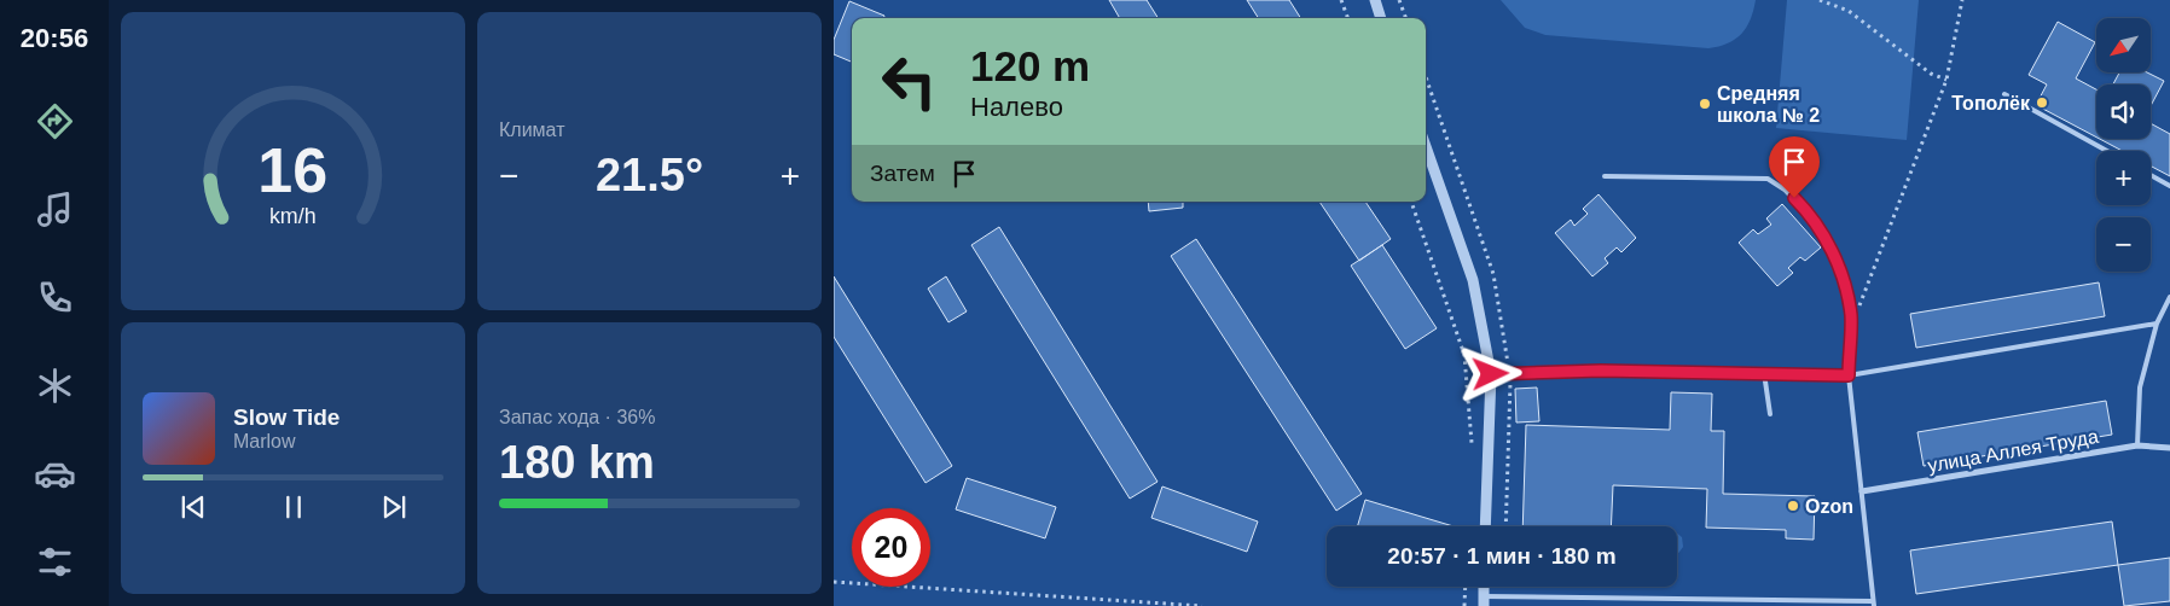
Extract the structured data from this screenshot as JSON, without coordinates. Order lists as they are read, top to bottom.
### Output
{
  "streets": {
    "street": ["улица Аллея Труда"]
  },
  "places": ["Тополёк", "Средняя школа № 2", "Ozon"],
  "north": "bottom left",
  "page": {
    "tabs": "20:56",
    "tile": [
      "Климат",
      ["Запас хода · 36%", "180 km"]
    ],
    "map_buttons": ["+", "−"],
    "turn": ["120 m", "Налево"],
    "then": "Затем",
    "heat": ["−", "21.5°", "+"],
    "song": ["Slow Tide", "Marlow"],
    "limit": "20",
    "trip": "20:57 · 1 мин · 180 m",
    "gauge": ["16", "km/h"]
  }
}
